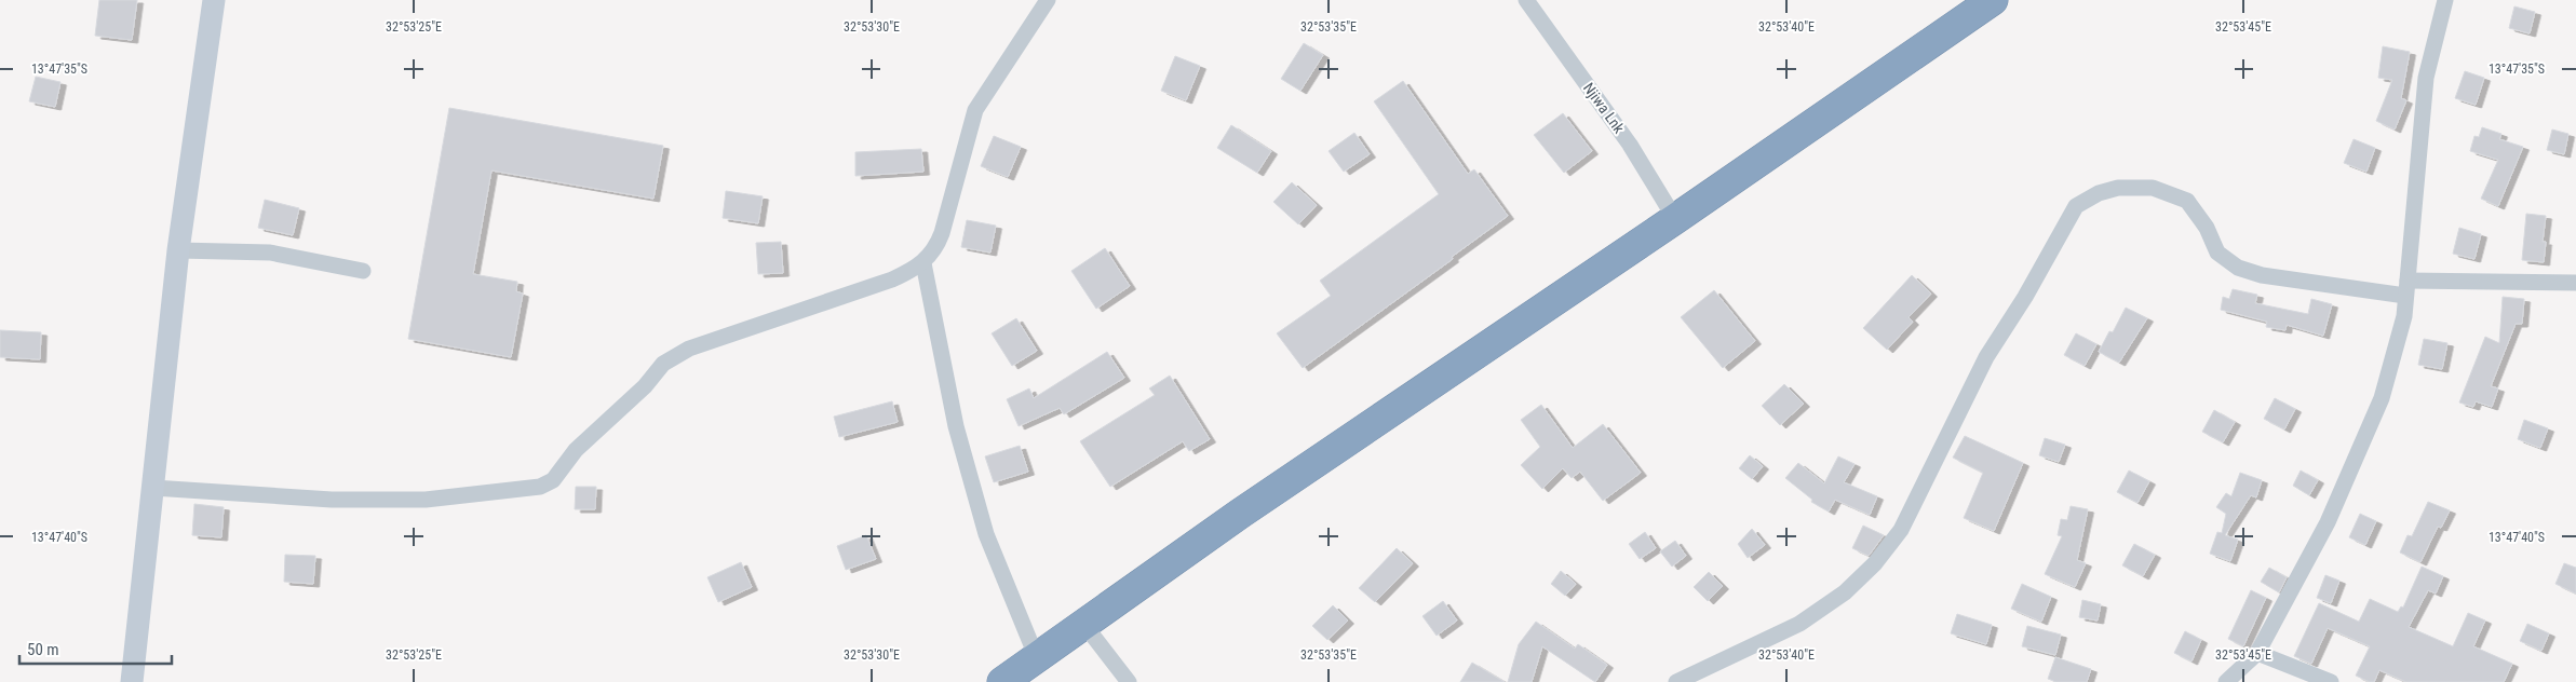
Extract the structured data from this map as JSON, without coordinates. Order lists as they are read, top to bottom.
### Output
{
  "streets": {
    "street": ["Njiwa Lnk"]
  },
  "scale_bar": "50 m",
  "coordinates": [
    "32°53'25\"E",
    "32°53'30\"E",
    "32°53'35\"E",
    "32°53'40\"E",
    "32°53'45\"E",
    "13°47'35\"S",
    "13°47'40\"S"
  ]
}
